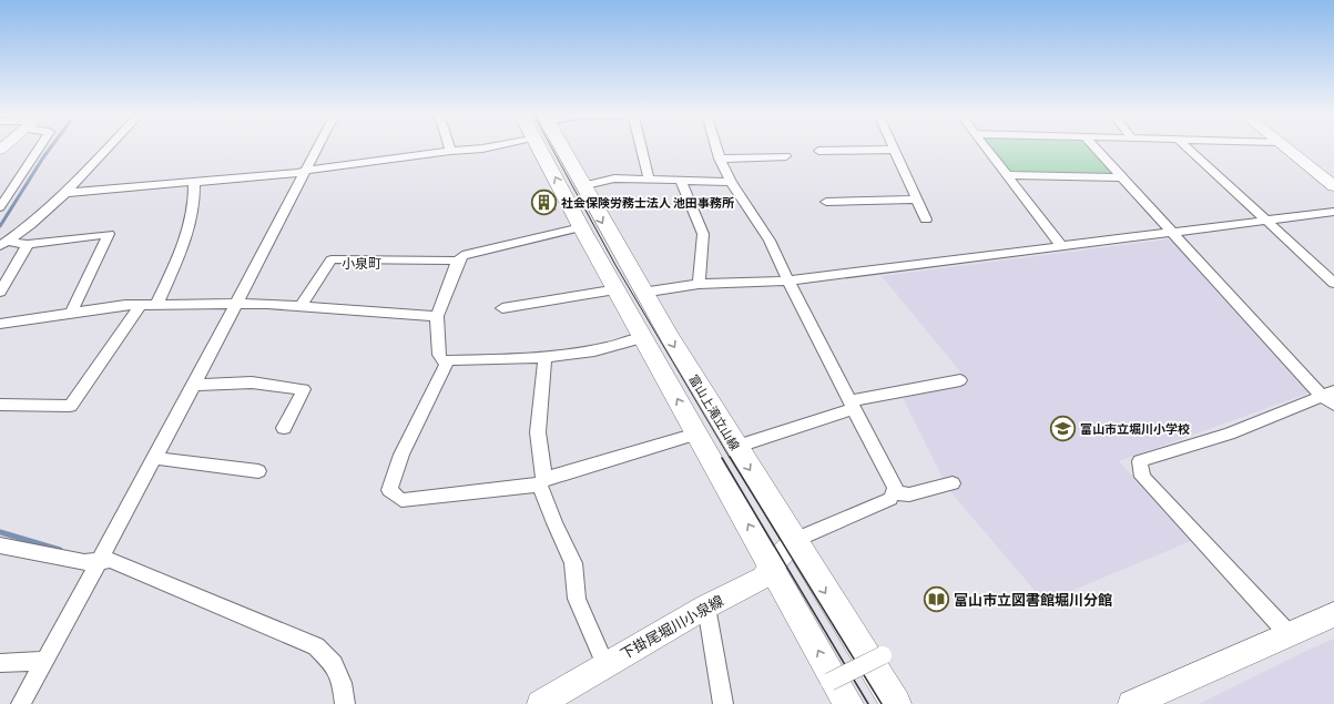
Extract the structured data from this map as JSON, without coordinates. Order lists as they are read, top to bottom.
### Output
{
  "streets": {
    "main road": ["富山上滝立山線"],
    "street": ["下掛尾堀川小泉線"]
  },
  "crossings": [
    ["富山上滝立山線", "下掛尾堀川小泉線"]
  ],
  "districts": ["小泉町"],
  "places": {
    "building": ["社会保険労務士法人 池田事務所"],
    "school or university": ["富山市立堀川小学校"],
    "library": ["富山市立図書館堀川分館"]
  }
}
